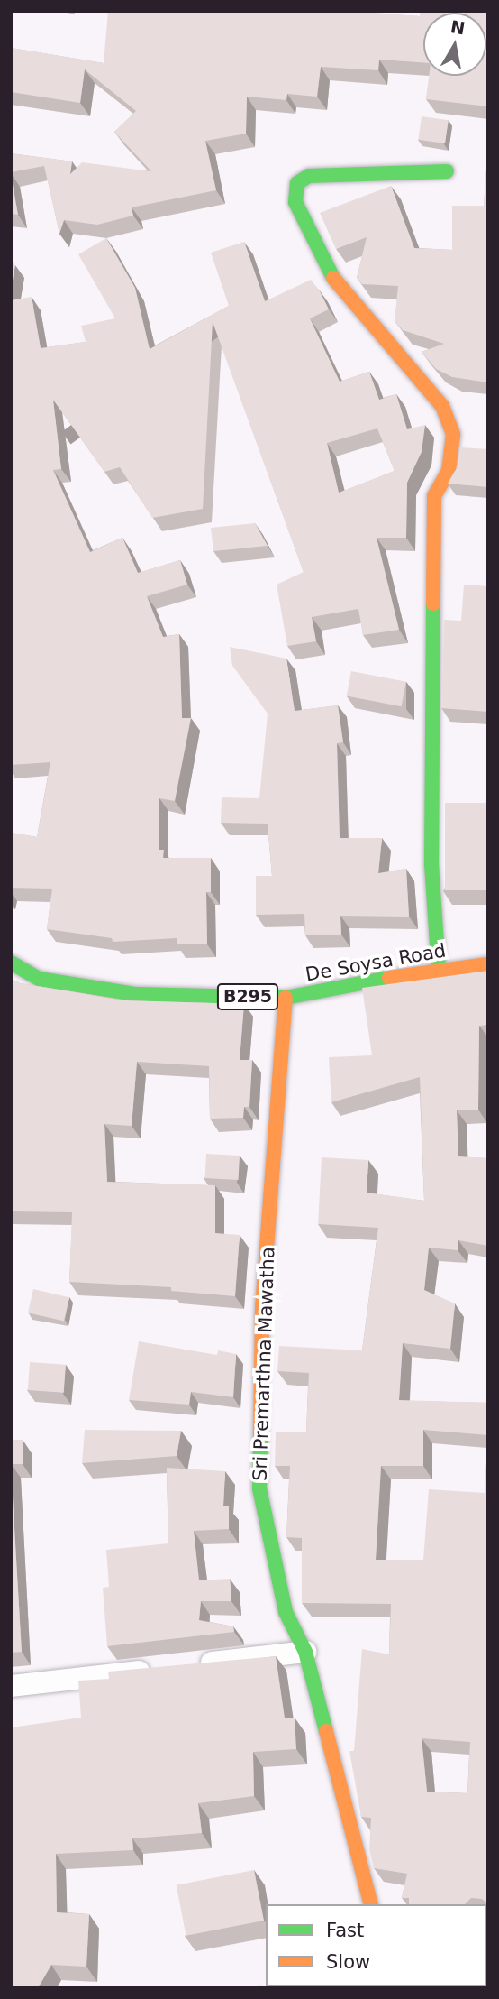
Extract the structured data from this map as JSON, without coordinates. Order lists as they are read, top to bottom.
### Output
{
  "streets": {
    "street": ["De Soysa Road", "B295", "Sri Premarthna Mawatha"]
  },
  "crossings": [
    ["De Soysa Road", "Sri Premarthna Mawatha"]
  ],
  "legend": ["Fast", "Slow"],
  "north": "top"
}
